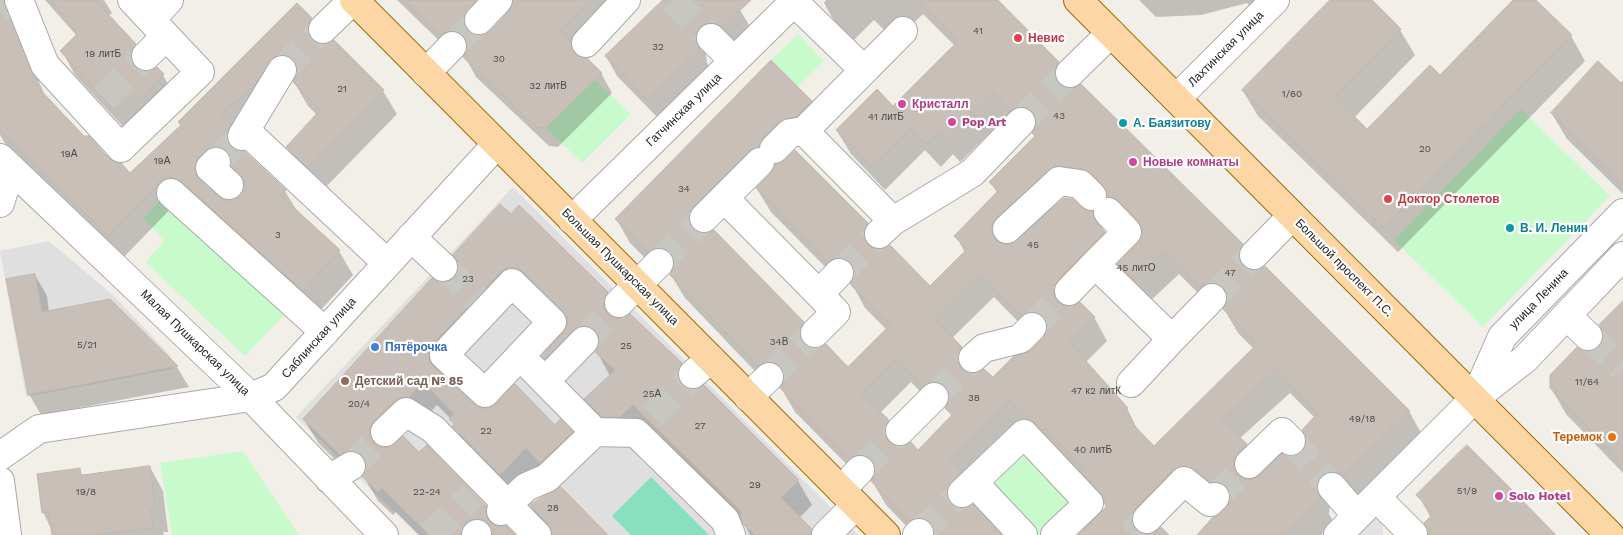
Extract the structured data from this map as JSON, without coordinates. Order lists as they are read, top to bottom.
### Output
{
  "streets": {
    "main road": ["Большая Пушкарская улица", "Большой проспект П.С."],
    "street": [
      "Лахтинская улица",
      "Гатчинская улица",
      "улица Ленина",
      "Саблинская улица",
      "Малая Пушкарская улица"
    ]
  },
  "crossings": [
    ["Лахтинская улица", "Большой проспект П.С."],
    ["Гатчинская улица", "Большая Пушкарская улица"],
    ["Большая Пушкарская улица", "Саблинская улица"],
    ["Большой проспект П.С.", "улица Ленина"],
    ["Саблинская улица", "Малая Пушкарская улица"]
  ],
  "places": [
    "Невис",
    "Кристалл",
    "Pop Art",
    "А. Баязитову",
    "Новые комнаты",
    "Доктор Столетов",
    "В. И. Ленин",
    "Пятёрочка",
    "Детский сад № 85",
    "Теремок",
    "Solo Hotel"
  ],
  "house_numbers": [
    "41",
    "32",
    "19 литБ",
    "30",
    "32 литВ",
    "21",
    "1/60",
    "43",
    "41 литБ",
    "20",
    "19А",
    "19А",
    "34",
    "3",
    "45",
    "45 литО",
    "47",
    "23",
    "34В",
    "5/21",
    "25",
    "11/64",
    "47 к2 литК",
    "25А",
    "38",
    "20/4",
    "49/18",
    "27",
    "22",
    "40 литБ",
    "29",
    "51/9",
    "19/8",
    "22-24",
    "28"
  ]
}
